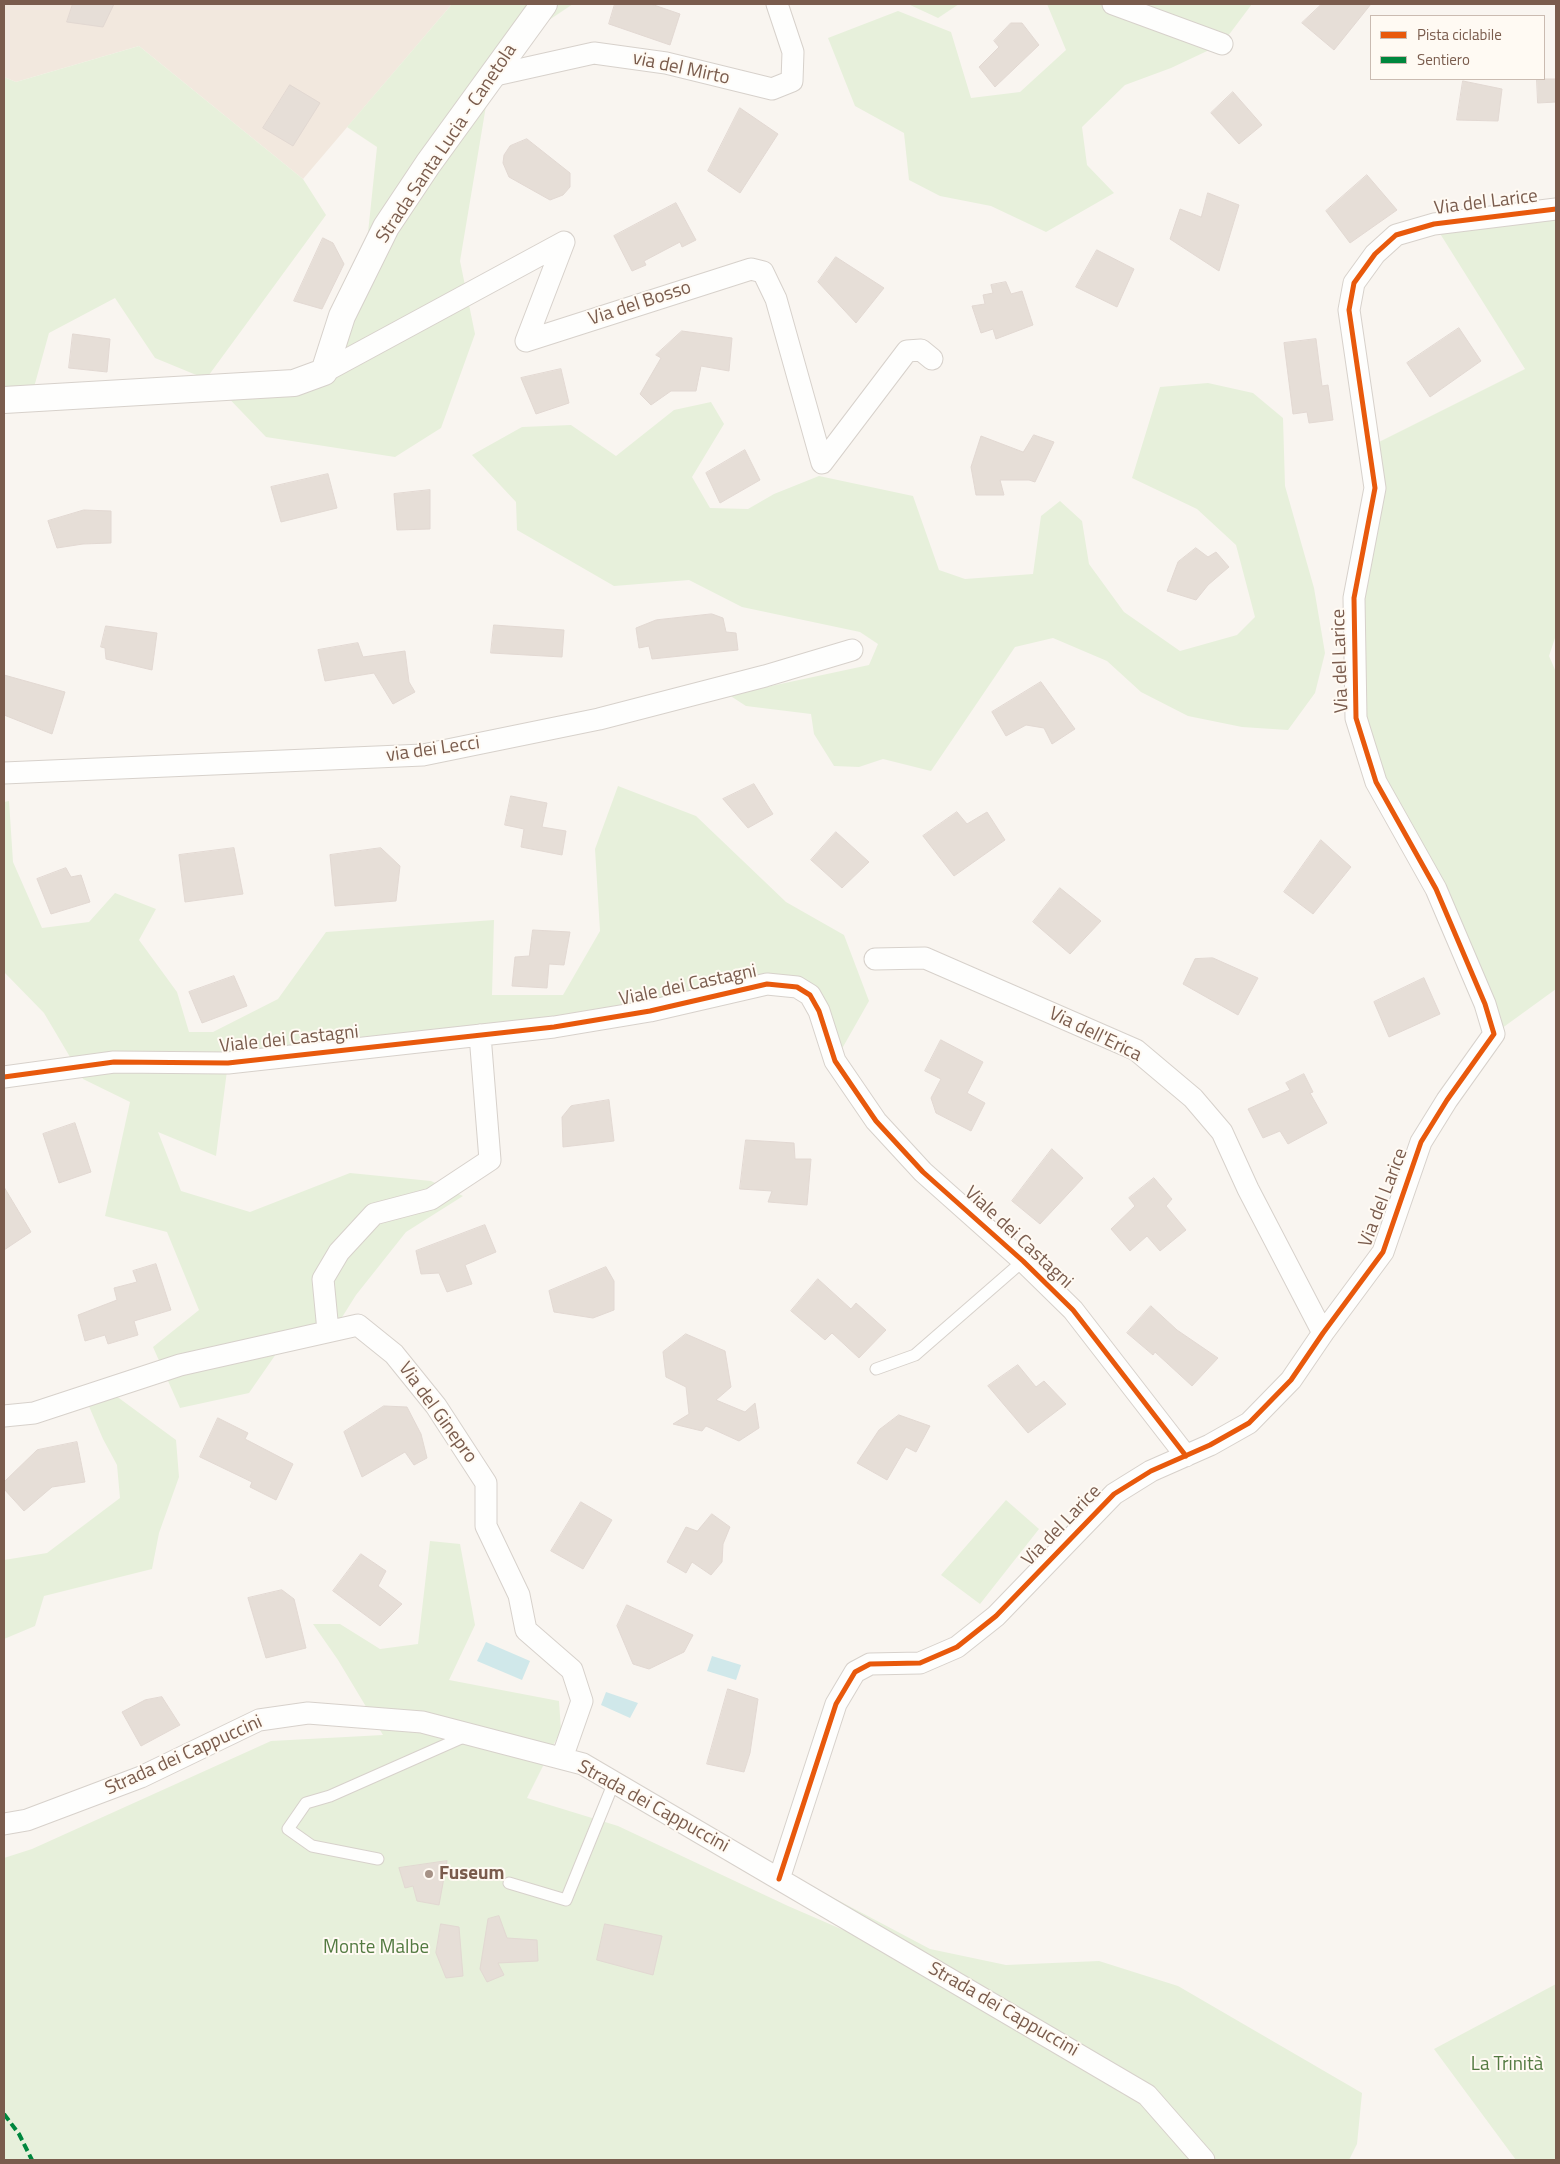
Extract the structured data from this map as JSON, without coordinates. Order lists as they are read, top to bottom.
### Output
{
  "streets": {
    "street": [
      "via del Mirto",
      "Strada Santa Lucia - Canetola",
      "Via del Larice",
      "Via del Bosso",
      "via dei Lecci",
      "Viale dei Castagni",
      "Via dell'Erica",
      "Via del Ginepro",
      "Strada dei Cappuccini"
    ]
  },
  "crossings": [
    ["via del Mirto", "Strada Santa Lucia - Canetola"],
    ["Strada Santa Lucia - Canetola", "Via del Bosso"],
    ["Via del Larice", "Viale dei Castagni"],
    ["Via del Larice", "Via dell'Erica"],
    ["Via del Larice", "Strada dei Cappuccini"],
    ["Via del Ginepro", "Strada dei Cappuccini"]
  ],
  "parks": ["Monte Malbe", "La Trinità"],
  "places": ["Fuseum"],
  "legend": ["Pista ciclabile", "Sentiero"]
}
